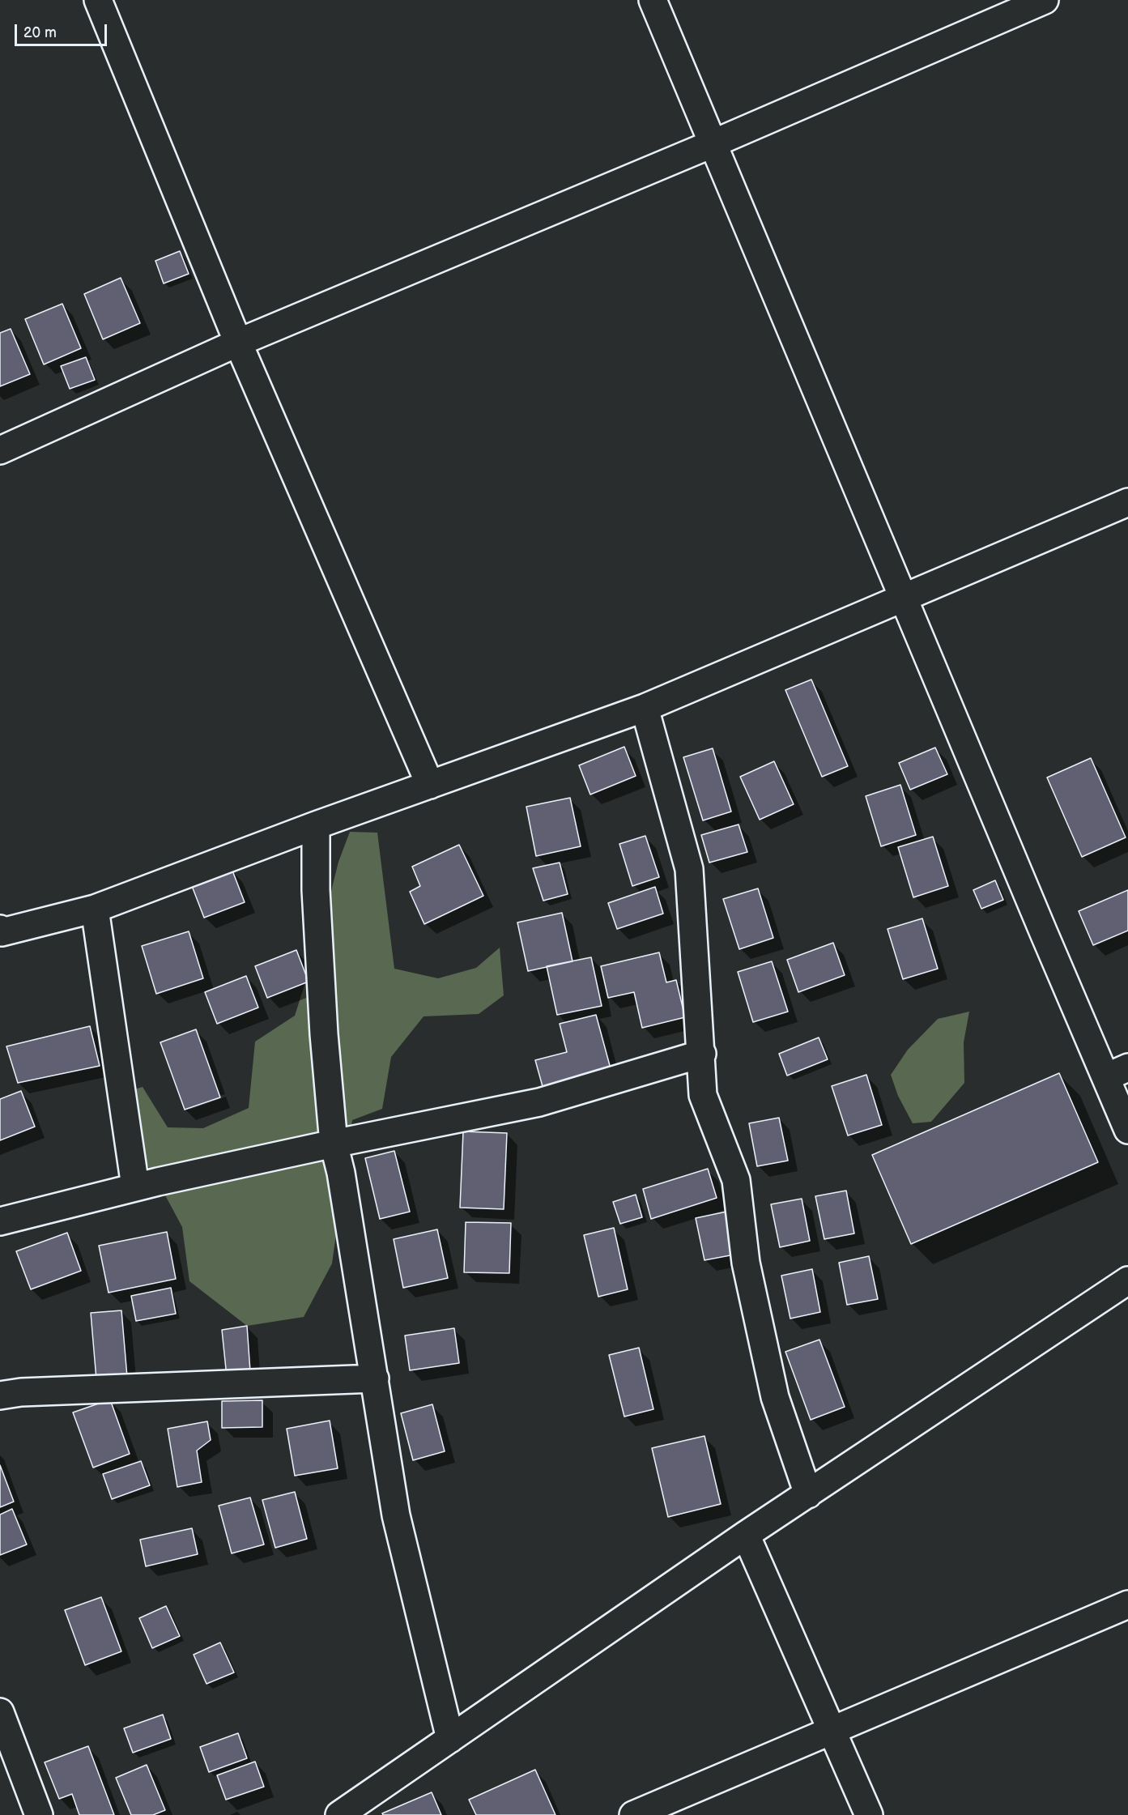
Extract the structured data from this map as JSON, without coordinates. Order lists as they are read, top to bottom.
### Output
{
  "scale_bar": "20 m"
}
